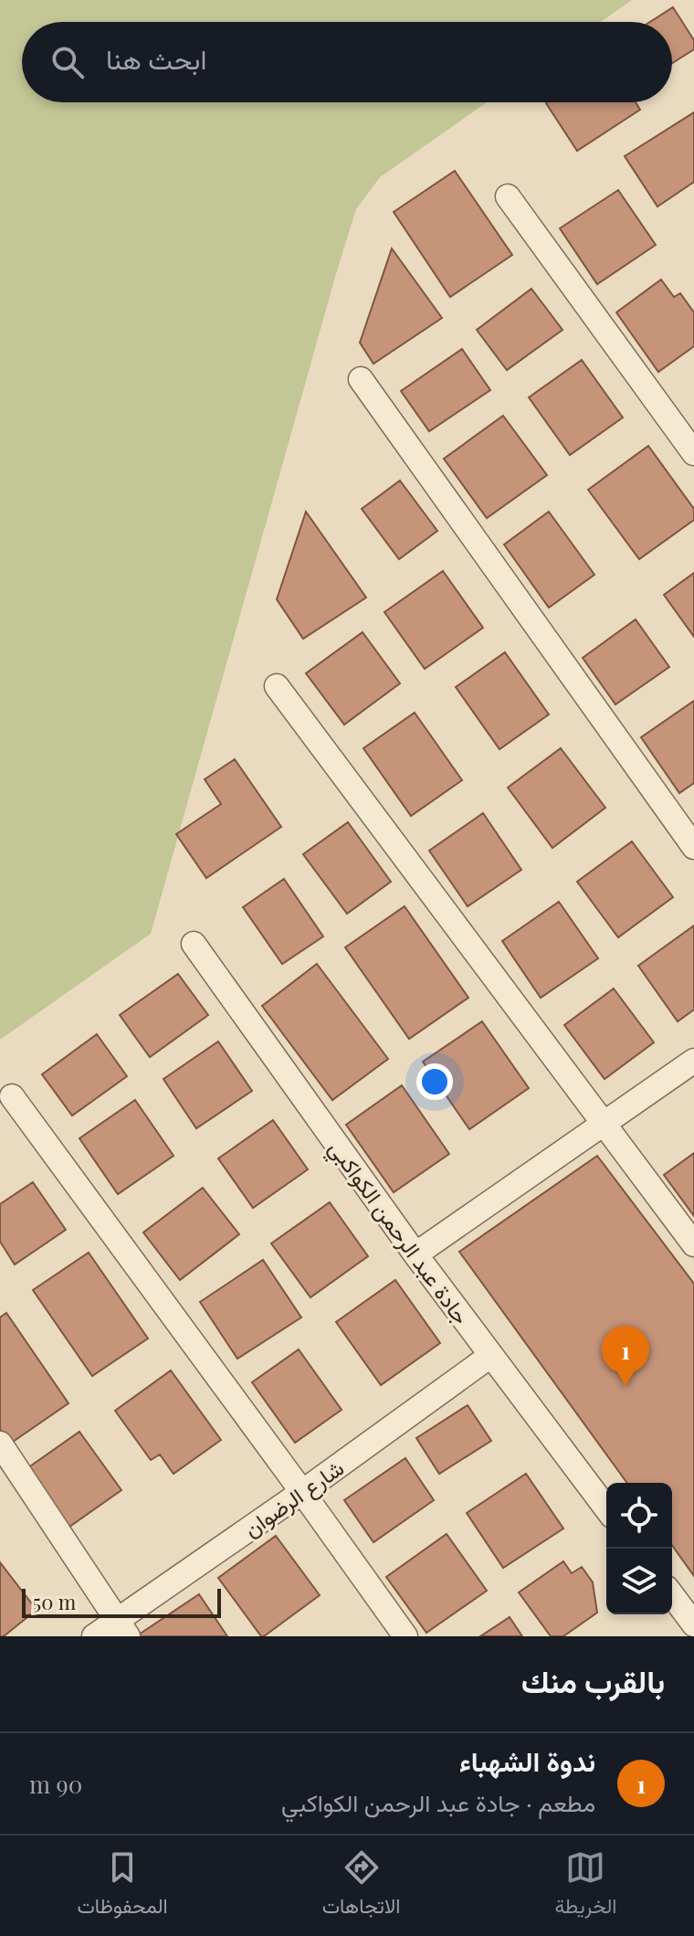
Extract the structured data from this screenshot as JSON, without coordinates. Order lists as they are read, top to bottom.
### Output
{
  "streets": {
    "street": ["جادة عبد الرحمن الكواكبي", "شارع الرضوان"]
  },
  "crossings": [
    ["جادة عبد الرحمن الكواكبي", "شارع الرضوان"]
  ],
  "scale_bar": "50 m",
  "page": {
    "search": "ابحث هنا",
    "pins": "1",
    "scale": "50 m",
    "heading": "بالقرب منك",
    "list": [
      {
        "mark": "1",
        "name": "ندوة الشهباء",
        "note": "مطعم · جادة عبد الرحمن الكواكبي",
        "value": "90 m"
      }
    ],
    "nav": ["الخريطة", "الاتجاهات", "المحفوظات"]
  }
}
